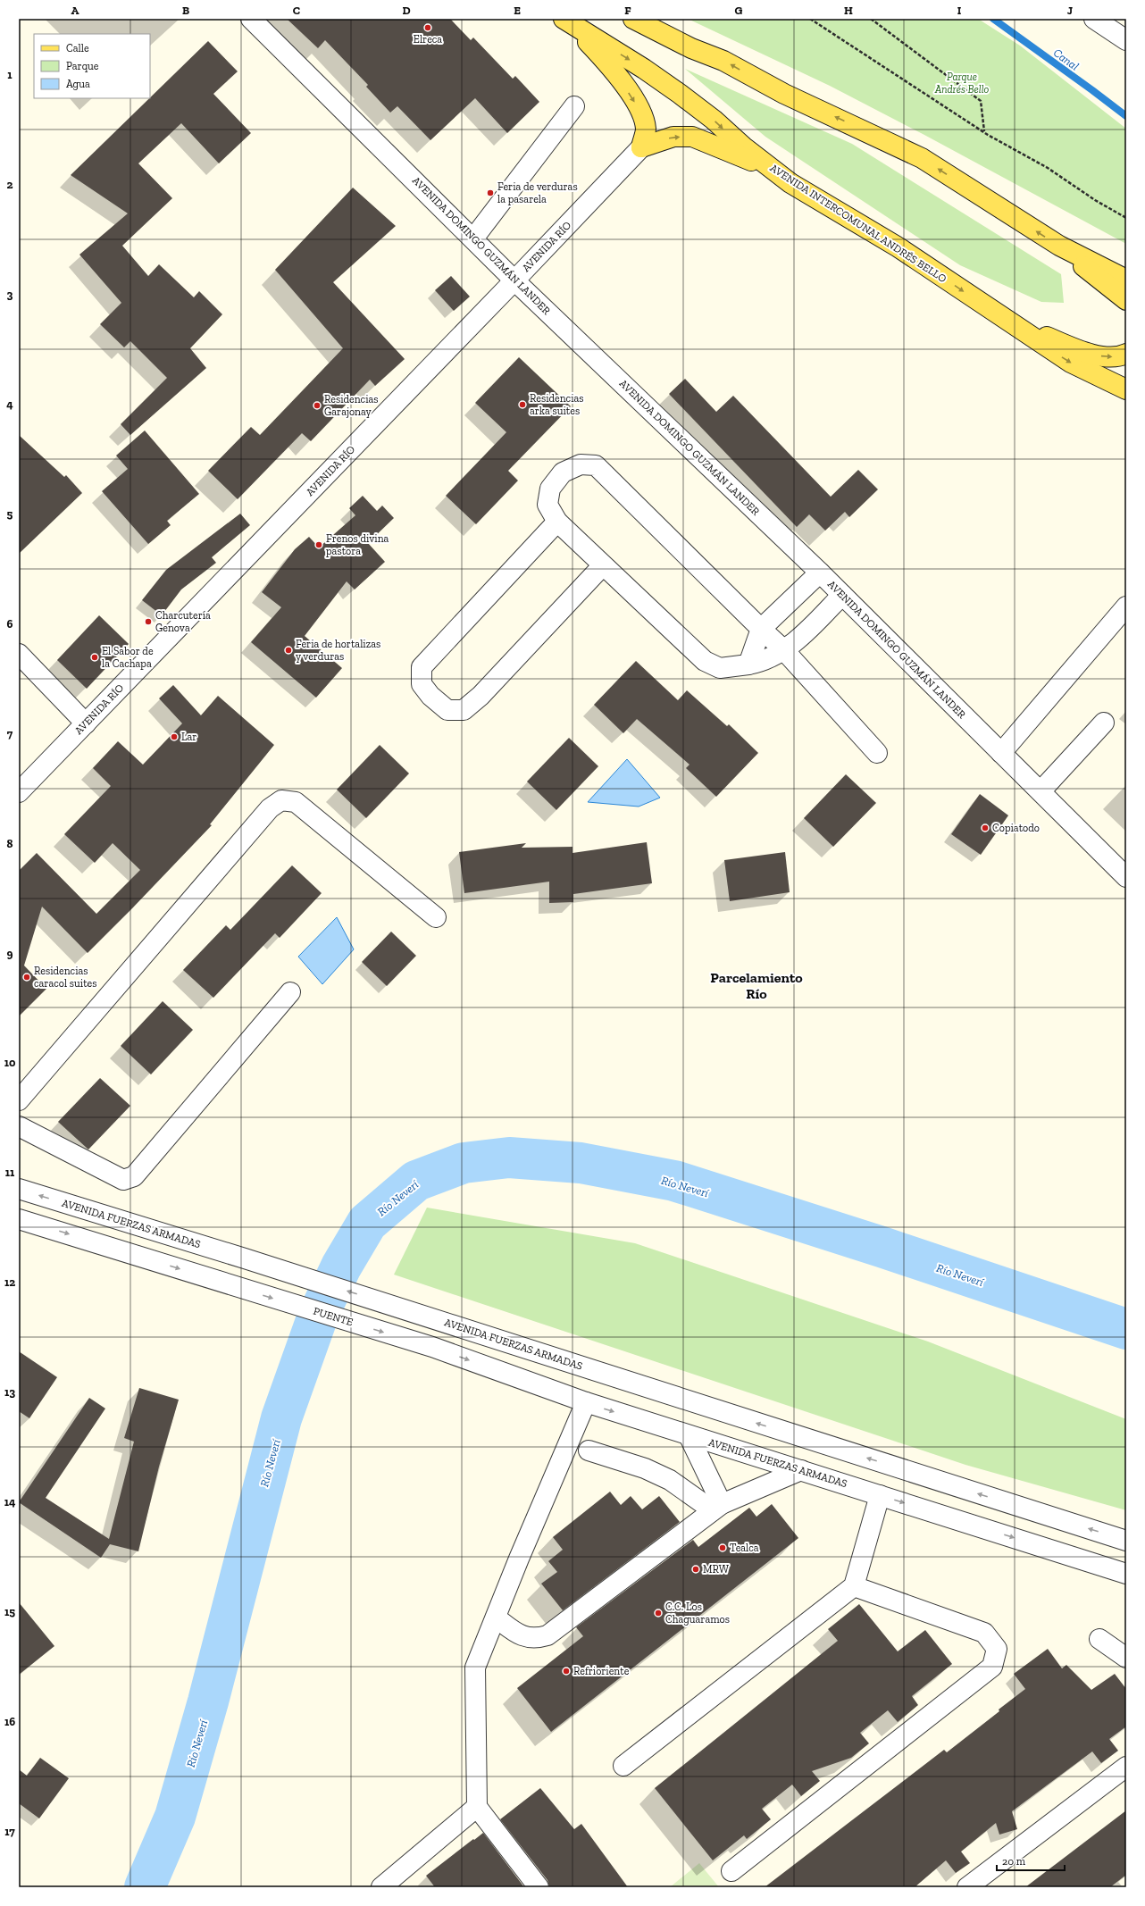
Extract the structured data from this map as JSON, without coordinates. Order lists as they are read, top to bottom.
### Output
{
  "streets": {
    "main road": ["AVENIDA INTERCOMUNAL ANDRÉS BELLO"],
    "street": [
      "AVENIDA DOMINGO GUZMÁN LANDER",
      "AVENIDA RÍO",
      "AVENIDA FUERZAS ARMADAS",
      "PUENTE"
    ]
  },
  "crossings": [
    ["AVENIDA DOMINGO GUZMÁN LANDER", "AVENIDA RÍO"],
    ["AVENIDA FUERZAS ARMADAS", "PUENTE"]
  ],
  "one_way": ["PUENTE"],
  "districts": ["Parcelamiento Río"],
  "water": ["Canal", "Río Neverí"],
  "parks": ["Parque Andrés Bello"],
  "places": [
    "Elreca",
    "Feria de verduras la pasarela",
    "Residencias arka suites",
    "Residencias Garajonay",
    "Frenos divina pastora",
    "Charcutería Genova",
    "Feria de hortalizas y verduras",
    "El Sabor de la Cachapa",
    "Lar",
    "Copiatodo",
    "Residencias caracol suites",
    "Tealca",
    "MRW",
    "C.C. Los Chaguaramos",
    "Refrioriente"
  ],
  "legend": ["Calle", "Parque", "Agua"],
  "scale_bar": "20 m",
  "grid": {
    "columns": [
      "A",
      "B",
      "C",
      "D",
      "E",
      "F",
      "G",
      "H",
      "I",
      "J"
    ],
    "rows": [
      "1",
      "2",
      "3",
      "4",
      "5",
      "6",
      "7",
      "8",
      "9",
      "10",
      "11",
      "12",
      "13",
      "14",
      "15",
      "16",
      "17"
    ]
  }
}
